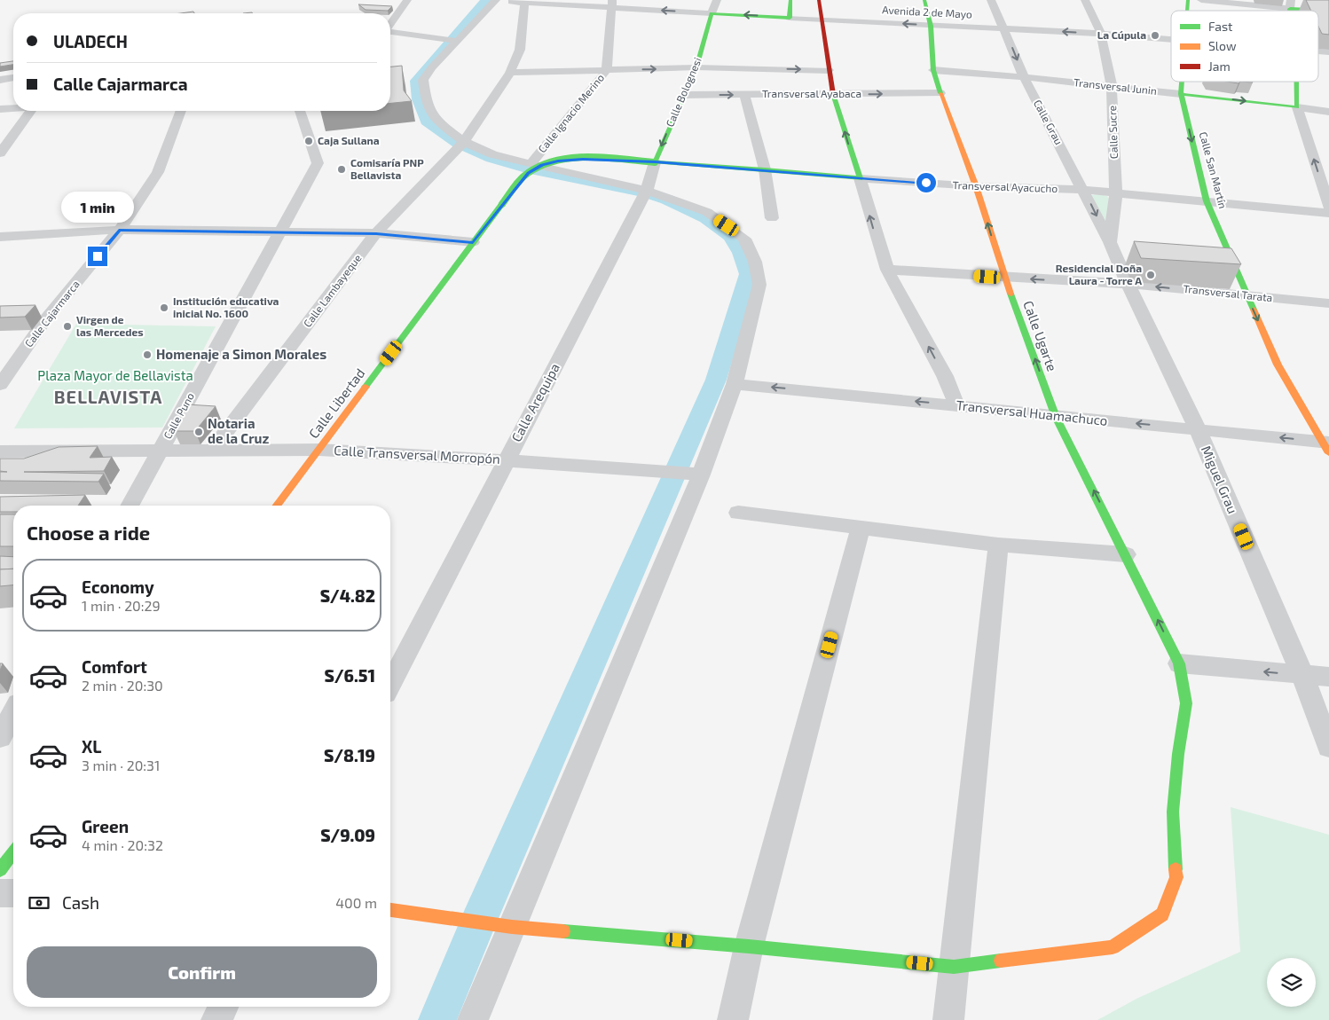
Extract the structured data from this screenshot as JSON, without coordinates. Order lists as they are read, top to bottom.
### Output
{
  "streets": {
    "street": [
      "Avenida 2 de Mayo",
      "Transversal Junin",
      "Calle Bolognesi",
      "Transversal Ayabaca",
      "Calle Ignacio Merino",
      "Calle Grau",
      "Calle Sucre",
      "Calle San Martín",
      "Transversal Ayacucho",
      "Calle Lambayeque",
      "Transversal Tarata",
      "Calle Cajarmarca",
      "Calle Ugarte",
      "Calle Arequipa",
      "Calle Libertad",
      "Transversal Huamachuco",
      "Calle Puno",
      "Calle Transversal Morropón",
      "Miguel Grau"
    ]
  },
  "crossings": [
    ["Avenida 2 de Mayo", "Calle Bolognesi"],
    ["Avenida 2 de Mayo", "Calle Ignacio Merino"],
    ["Avenida 2 de Mayo", "Calle Grau"],
    ["Avenida 2 de Mayo", "Calle Sucre"],
    ["Avenida 2 de Mayo", "Calle Lambayeque"],
    ["Avenida 2 de Mayo", "Calle Ugarte"],
    ["Transversal Junin", "Calle Grau"],
    ["Transversal Junin", "Calle Sucre"],
    ["Transversal Junin", "Calle San Martín"],
    ["Transversal Junin", "Calle Ugarte"],
    ["Calle Bolognesi", "Transversal Ayabaca"],
    ["Calle Bolognesi", "Transversal Ayacucho"],
    ["Calle Bolognesi", "Calle Arequipa"],
    ["Transversal Ayabaca", "Calle Ugarte"],
    ["Calle Grau", "Calle Sucre"],
    ["Calle Grau", "Transversal Ayacucho"],
    ["Calle Grau", "Miguel Grau"],
    ["Calle Sucre", "Transversal Ayacucho"],
    ["Calle Sucre", "Miguel Grau"],
    ["Calle San Martín", "Transversal Ayacucho"],
    ["Calle San Martín", "Transversal Tarata"],
    ["Calle San Martín", "Transversal Huamachuco"],
    ["Transversal Ayacucho", "Calle Ugarte"],
    ["Transversal Ayacucho", "Calle Libertad"],
    ["Calle Lambayeque", "Calle Transversal Morropón"],
    ["Transversal Tarata", "Calle Ugarte"],
    ["Transversal Tarata", "Miguel Grau"],
    ["Calle Ugarte", "Transversal Huamachuco"],
    ["Calle Arequipa", "Calle Transversal Morropón"],
    ["Calle Libertad", "Calle Transversal Morropón"],
    ["Transversal Huamachuco", "Miguel Grau"],
    ["Calle Puno", "Calle Transversal Morropón"]
  ],
  "one_way": [
    "Calle Bolognesi",
    "Calle Grau",
    "Calle San Martín",
    "Transversal Tarata"
  ],
  "districts": ["BELLAVISTA"],
  "parks": ["Plaza Mayor de Bellavista"],
  "places": [
    "La Cúpula",
    "Caja Sullana",
    "Comisaría PNP Bellavista",
    "Residencial Doña Laura - Torre A",
    "Institución educativa inicial No. 1600",
    "Virgen de las Mercedes",
    "Homenaje a Simon Morales",
    "Notaria de la Cruz"
  ],
  "legend": ["Fast", "Slow", "Jam"],
  "page": {
    "banner": ["ULADECH", "Calle Cajarmarca"],
    "bubble": "1 min",
    "heading": "Choose a ride",
    "list": [
      {
        "name": "Economy",
        "note": "1 min · 20:29",
        "value": "S/4.82"
      },
      {
        "name": "Comfort",
        "note": "2 min · 20:30",
        "value": "S/6.51"
      },
      {
        "name": "XL",
        "note": "3 min · 20:31",
        "value": "S/8.19"
      },
      {
        "name": "Green",
        "note": "4 min · 20:32",
        "value": "S/9.09"
      }
    ],
    "pay": ["Cash", "400 m"],
    "buttons": "Confirm"
  }
}
